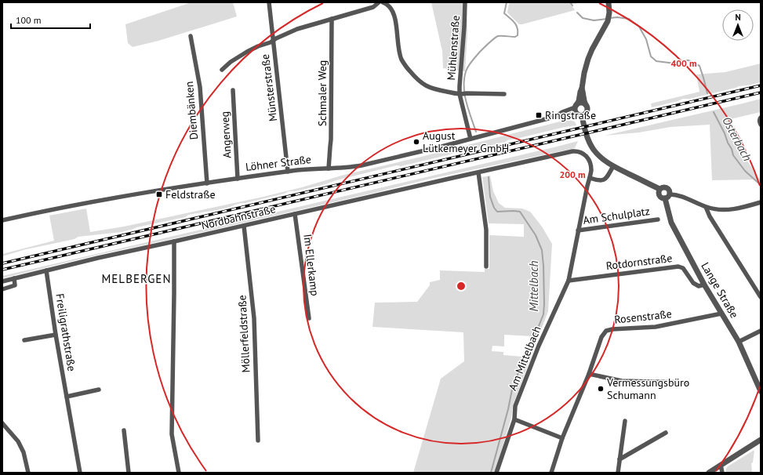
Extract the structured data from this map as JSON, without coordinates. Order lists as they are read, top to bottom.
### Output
{
  "streets": {
    "street": [
      "Mühlenstraße",
      "Münsterstraße",
      "Schmaler Weg",
      "Diembänken",
      "Angerweg",
      "Löhner Straße",
      "Am Schulplatz",
      "Nordbahnstraße",
      "Rotdornstraße",
      "Im Ellerkamp",
      "Lange Straße",
      "Rosenstraße",
      "Freiligrathstraße",
      "Möllerfeldstraße",
      "Am Mittelbach"
    ]
  },
  "crossings": [
    ["Mühlenstraße", "Löhner Straße"],
    ["Münsterstraße", "Löhner Straße"],
    ["Schmaler Weg", "Löhner Straße"],
    ["Diembänken", "Löhner Straße"],
    ["Angerweg", "Löhner Straße"],
    ["Am Schulplatz", "Am Mittelbach"],
    ["Nordbahnstraße", "Im Ellerkamp"],
    ["Nordbahnstraße", "Freiligrathstraße"],
    ["Nordbahnstraße", "Möllerfeldstraße"],
    ["Nordbahnstraße", "Am Mittelbach"],
    ["Rotdornstraße", "Lange Straße"],
    ["Rotdornstraße", "Am Mittelbach"],
    ["Lange Straße", "Rosenstraße"]
  ],
  "districts": ["MELBERGEN"],
  "water": ["Osterbach", "Mittelbach"],
  "places": {
    "transit": ["Ringstraße", "Feldstraße"],
    "other": ["August Lütkemeyer GmbH", "Vermessungsbüro Schumann"]
  },
  "scale_bar": "100 m",
  "north": "top",
  "rings": ["400 m", "200 m"]
}
